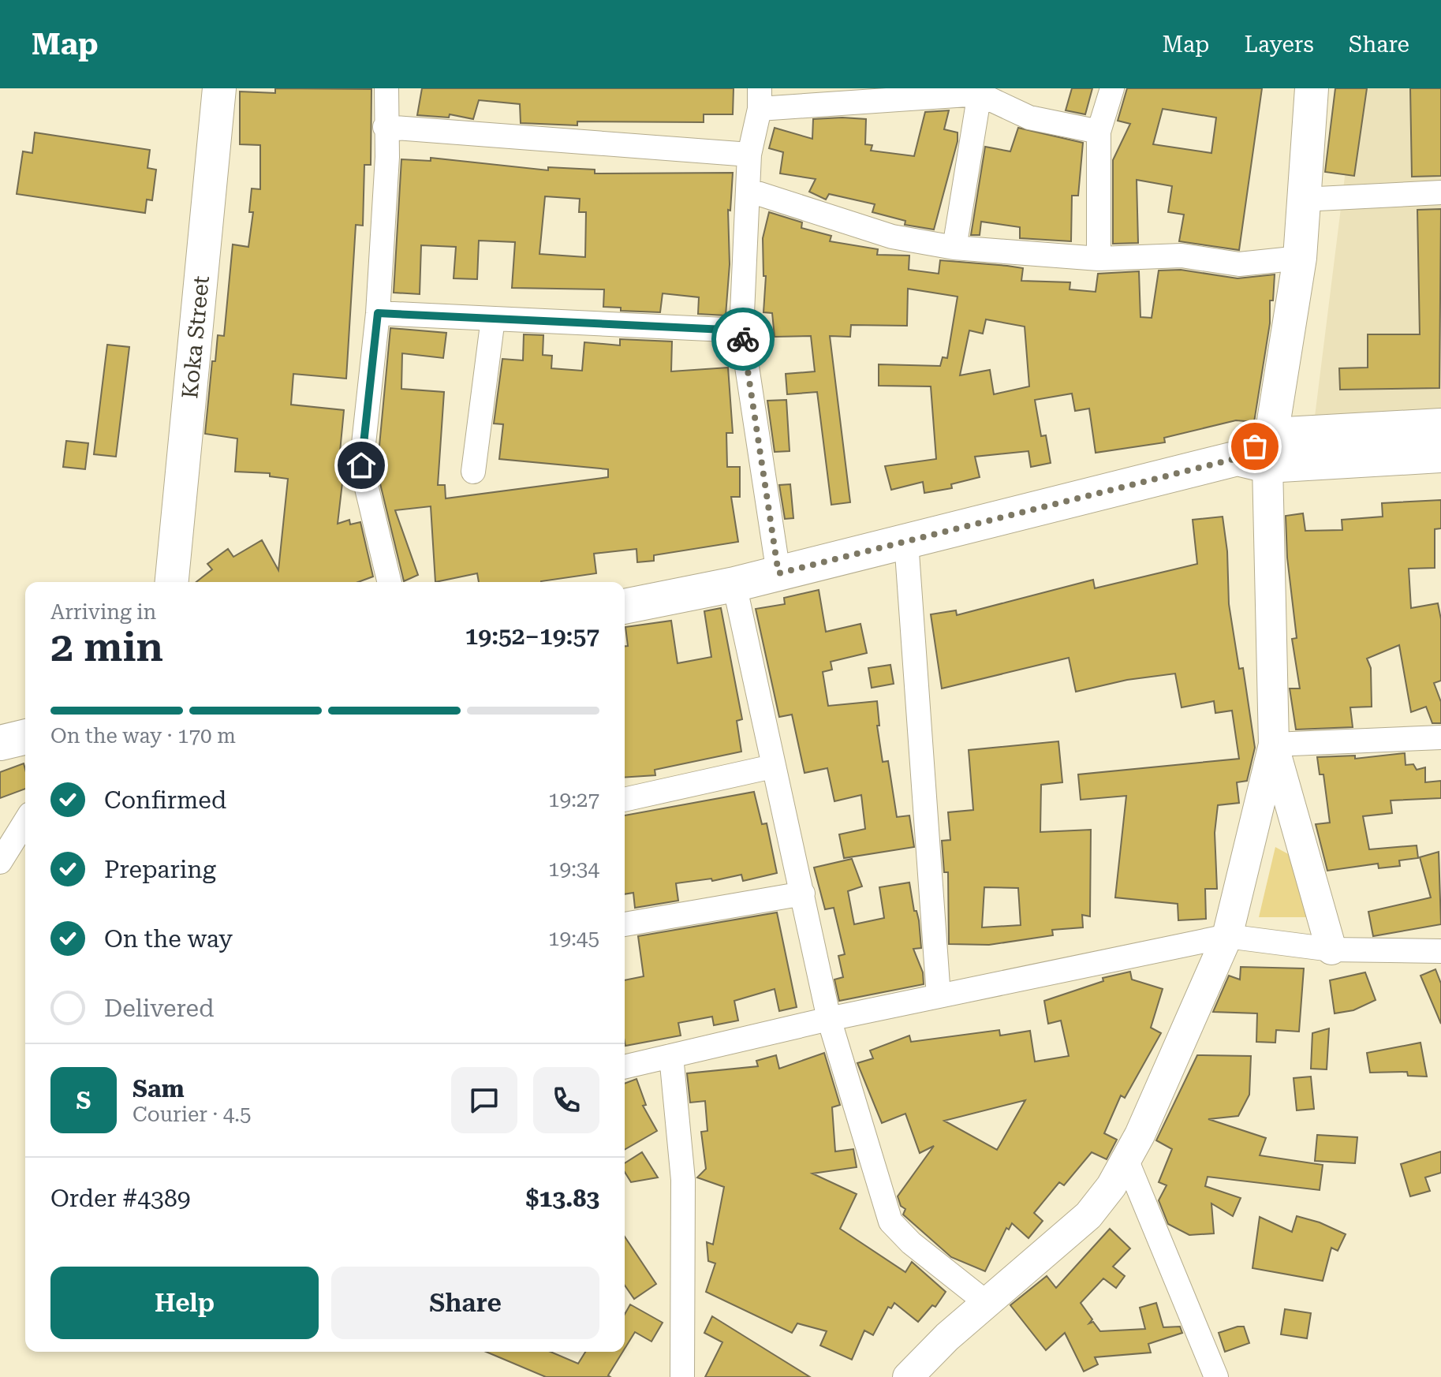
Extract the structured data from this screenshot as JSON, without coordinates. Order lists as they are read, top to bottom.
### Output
{
  "streets": {
    "main road": ["Koka Street"]
  },
  "page": {
    "header": "Map",
    "nav": ["Map", "Layers", "Share"],
    "heading": ["2 min", "Arriving in", "19:52–19:57"],
    "panel": [
      "Sam",
      "Courier · 4.5",
      "Order #4389",
      "$13.83"
    ],
    "bar": "On the way · 170 m",
    "list": [
      ["Confirmed", "19:27"],
      ["Preparing", "19:34"],
      ["On the way", "19:45"],
      "Delivered"
    ],
    "round": "S",
    "buttons": ["Help", "Share"]
  }
}
